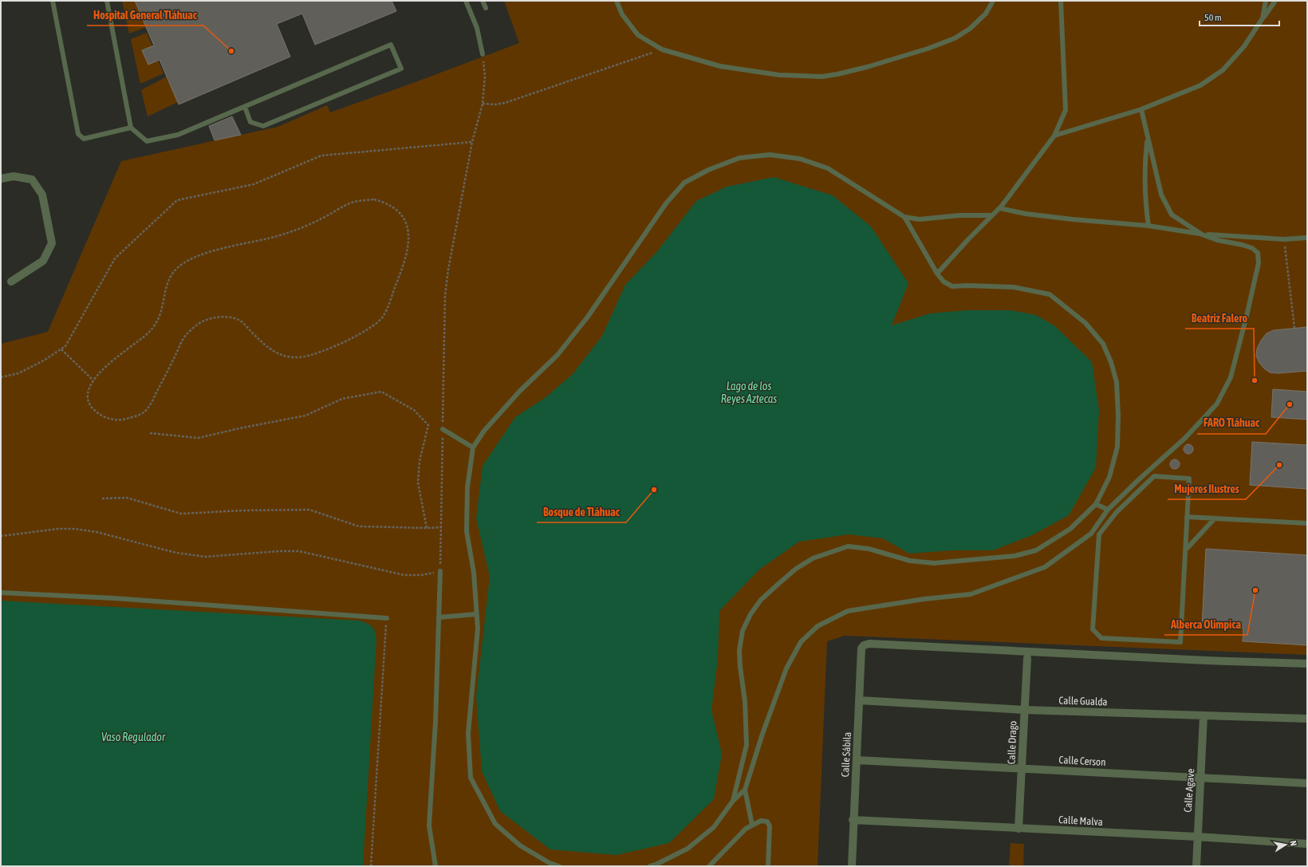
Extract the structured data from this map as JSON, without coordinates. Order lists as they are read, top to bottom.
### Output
{
  "streets": {
    "street": [
      "Calle Gualda",
      "Calle Drago",
      "Calle Sábila",
      "Calle Cerson",
      "Calle Agave",
      "Calle Malva"
    ]
  },
  "crossings": [
    ["Calle Gualda", "Calle Drago"],
    ["Calle Gualda", "Calle Sábila"],
    ["Calle Gualda", "Calle Agave"],
    ["Calle Drago", "Calle Cerson"],
    ["Calle Drago", "Calle Malva"],
    ["Calle Sábila", "Calle Cerson"],
    ["Calle Sábila", "Calle Malva"],
    ["Calle Cerson", "Calle Agave"],
    ["Calle Agave", "Calle Malva"]
  ],
  "water": ["Lago de los Reyes Aztecas", "Vaso Regulador"],
  "places": [
    "Hospital General Tláhuac",
    "Beatriz Falero",
    "FARO Tláhuac",
    "Mujeres Ilustres",
    "Bosque de Tláhuac",
    "Alberca Olimpica"
  ],
  "scale_bar": "50 m",
  "north": "right"
}
